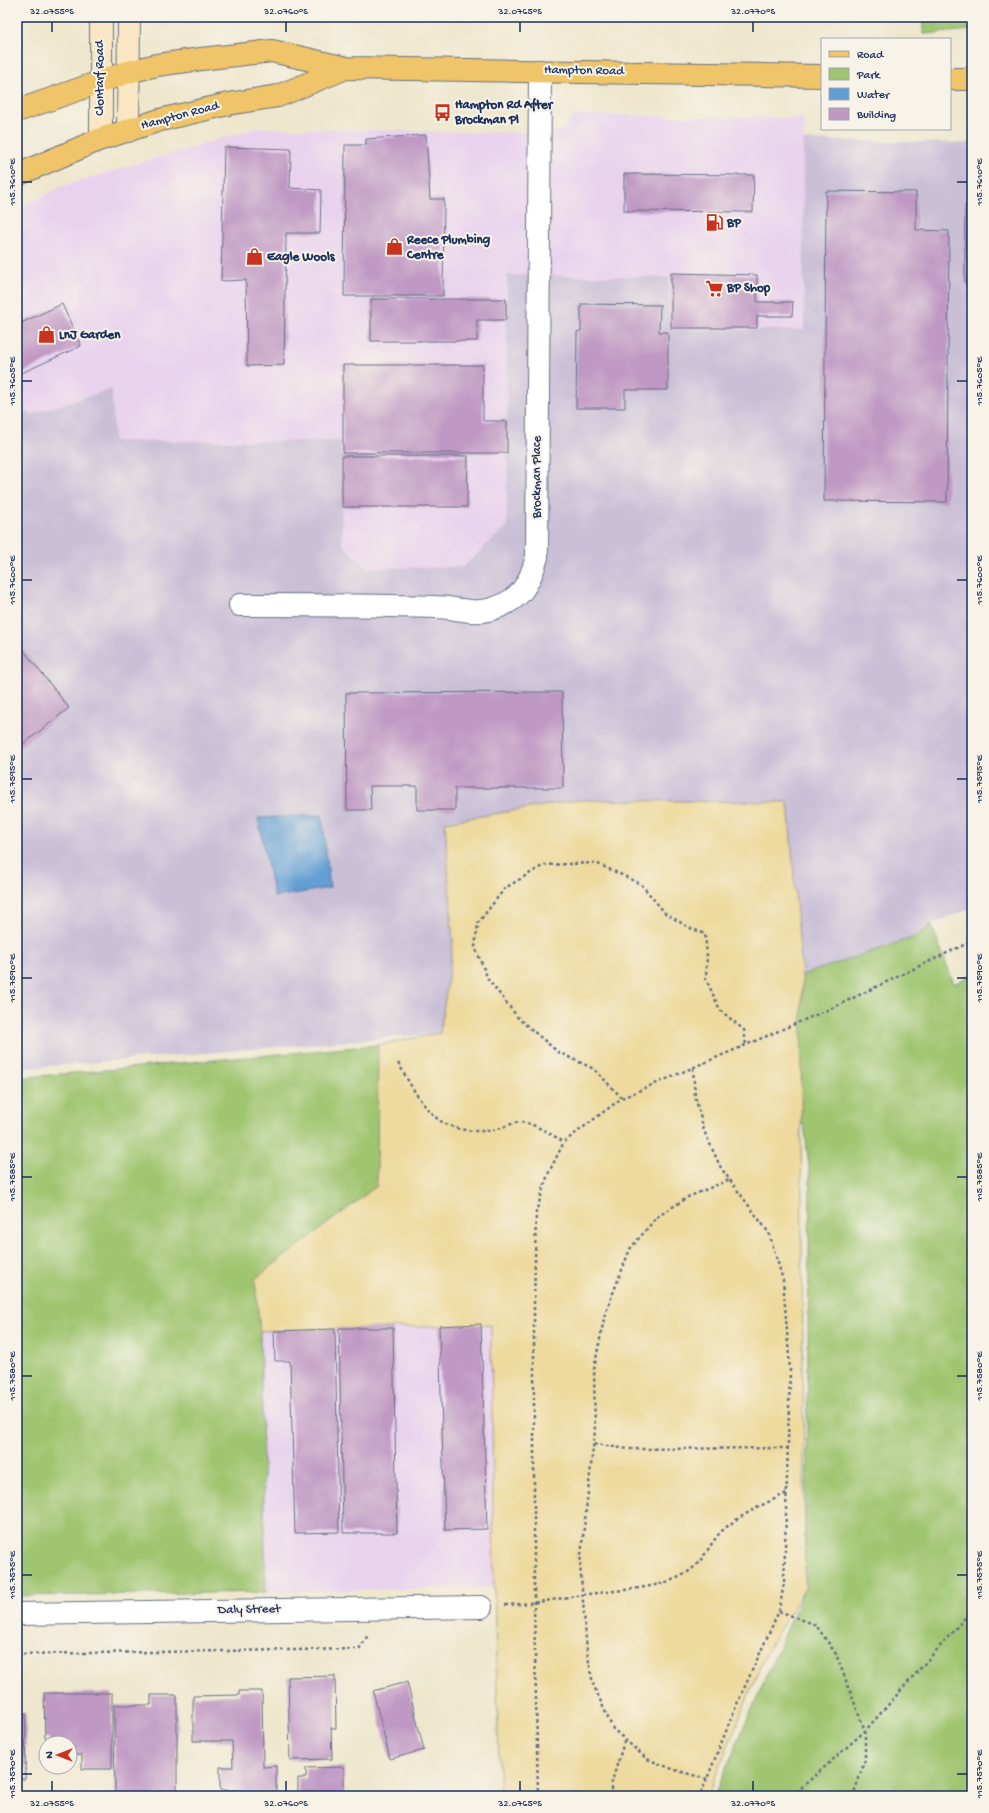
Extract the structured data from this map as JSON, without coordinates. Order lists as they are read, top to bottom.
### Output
{
  "streets": {
    "main road": ["Hampton Road"],
    "street": ["Clontarf Road", "Brockman Place", "Daly Street"]
  },
  "crossings": [
    ["Hampton Road", "Clontarf Road"],
    ["Hampton Road", "Brockman Place"]
  ],
  "places": {
    "bus stop": ["Hampton Rd After Brockman Pl"],
    "fuel station": ["BP"],
    "shop": ["Reece Plumbing Centre", "Eagle Wools", "LnJ Garden"],
    "supermarket": ["BP Shop"]
  },
  "legend": [
    "Road",
    "Park",
    "Water",
    "Building"
  ],
  "north": "left",
  "coordinates": [
    "32.0755°S",
    "32.0760°S",
    "32.0765°S",
    "32.0770°S",
    "115.7610°E",
    "115.7605°E",
    "115.7600°E",
    "115.7595°E",
    "115.7590°E",
    "115.7585°E",
    "115.7580°E",
    "115.7575°E",
    "115.7570°E"
  ]
}
